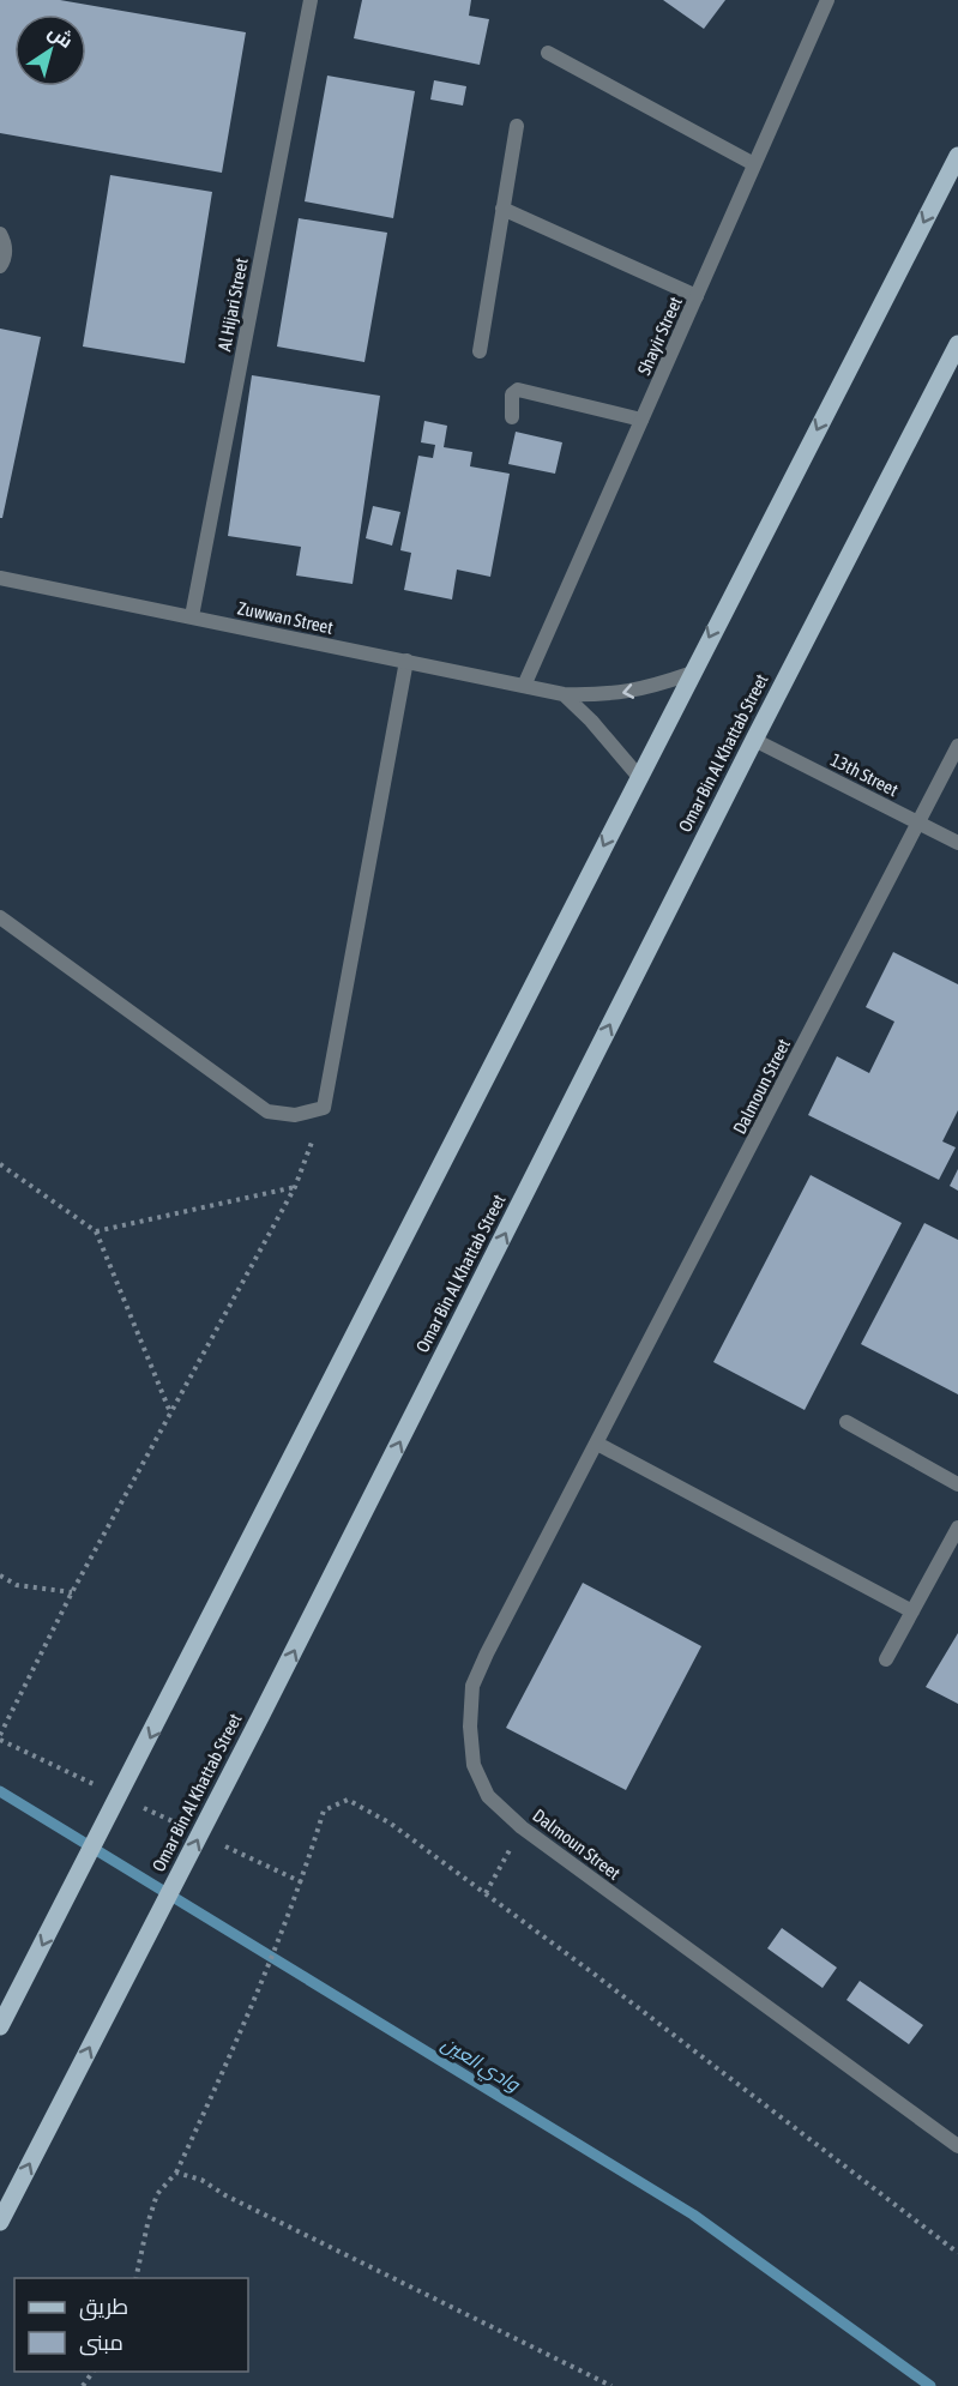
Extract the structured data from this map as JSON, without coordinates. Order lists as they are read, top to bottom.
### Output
{
  "streets": {
    "main road": ["Omar Bin Al Khattab Street"],
    "street": [
      "Al Hijari Street",
      "Shayir Street",
      "Zuwwan Street",
      "13th Street",
      "Dalmoun Street"
    ]
  },
  "crossings": [
    ["Al Hijari Street", "Zuwwan Street"],
    ["Shayir Street", "Zuwwan Street"],
    ["Omar Bin Al Khattab Street", "13th Street"],
    ["13th Street", "Dalmoun Street"]
  ],
  "water": ["وادي العين"],
  "legend": ["طريق", "مبنى"],
  "north": "top right"
}
